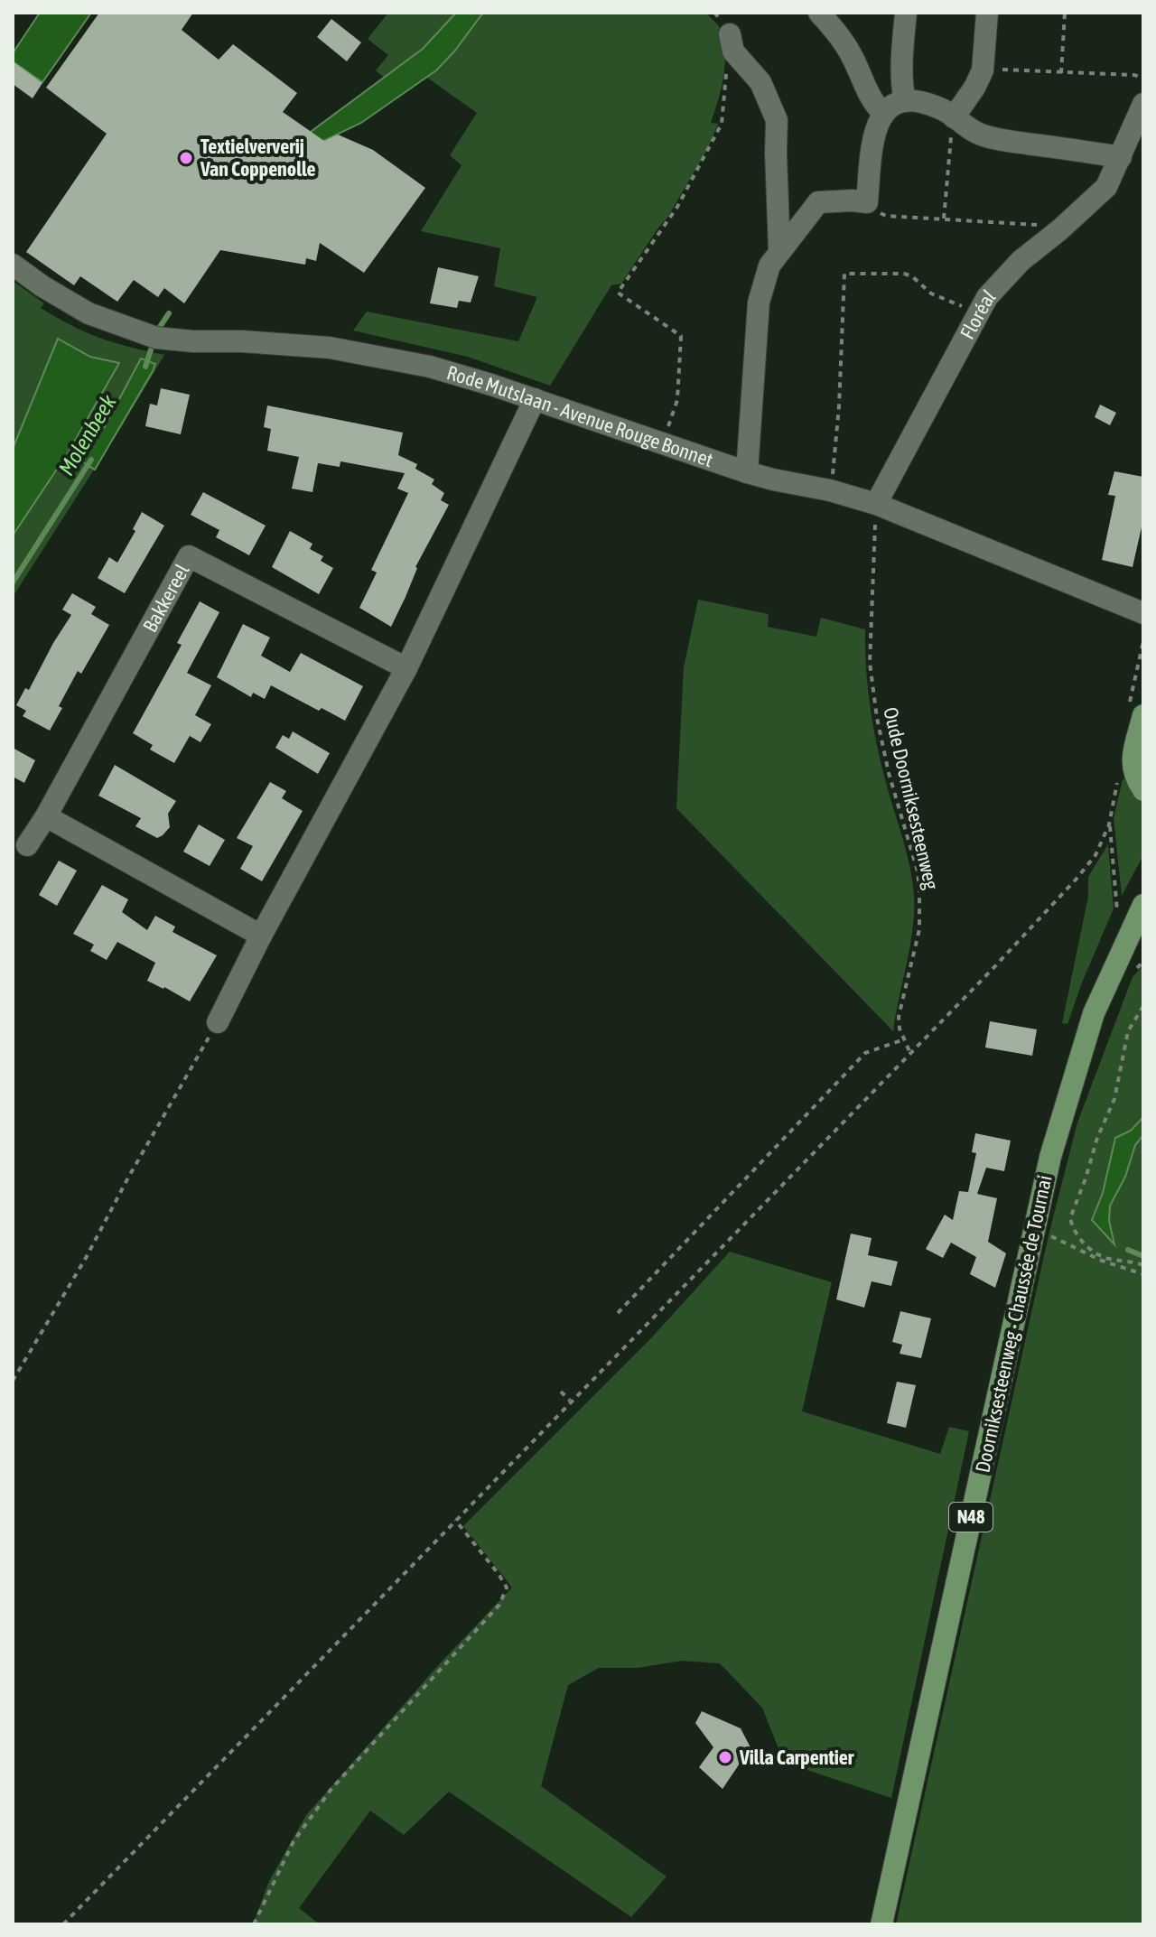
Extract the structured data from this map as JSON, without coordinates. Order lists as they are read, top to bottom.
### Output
{
  "streets": {
    "main road": ["Doorniksesteenweg - Chaussée de Tournai", "N48"],
    "street": ["Floréal", "Rode Mutslaan - Avenue Rouge Bonnet", "Bakkereel"],
    "path": ["Oude Doorniksesteenweg"]
  },
  "crossings": [
    ["Floréal", "Rode Mutslaan - Avenue Rouge Bonnet"],
    ["Floréal", "Oude Doorniksesteenweg"],
    ["Rode Mutslaan - Avenue Rouge Bonnet", "Oude Doorniksesteenweg"]
  ],
  "water": ["Molenbeek"],
  "places": ["Textielververij Van Coppenolle", "Villa Carpentier"]
}
